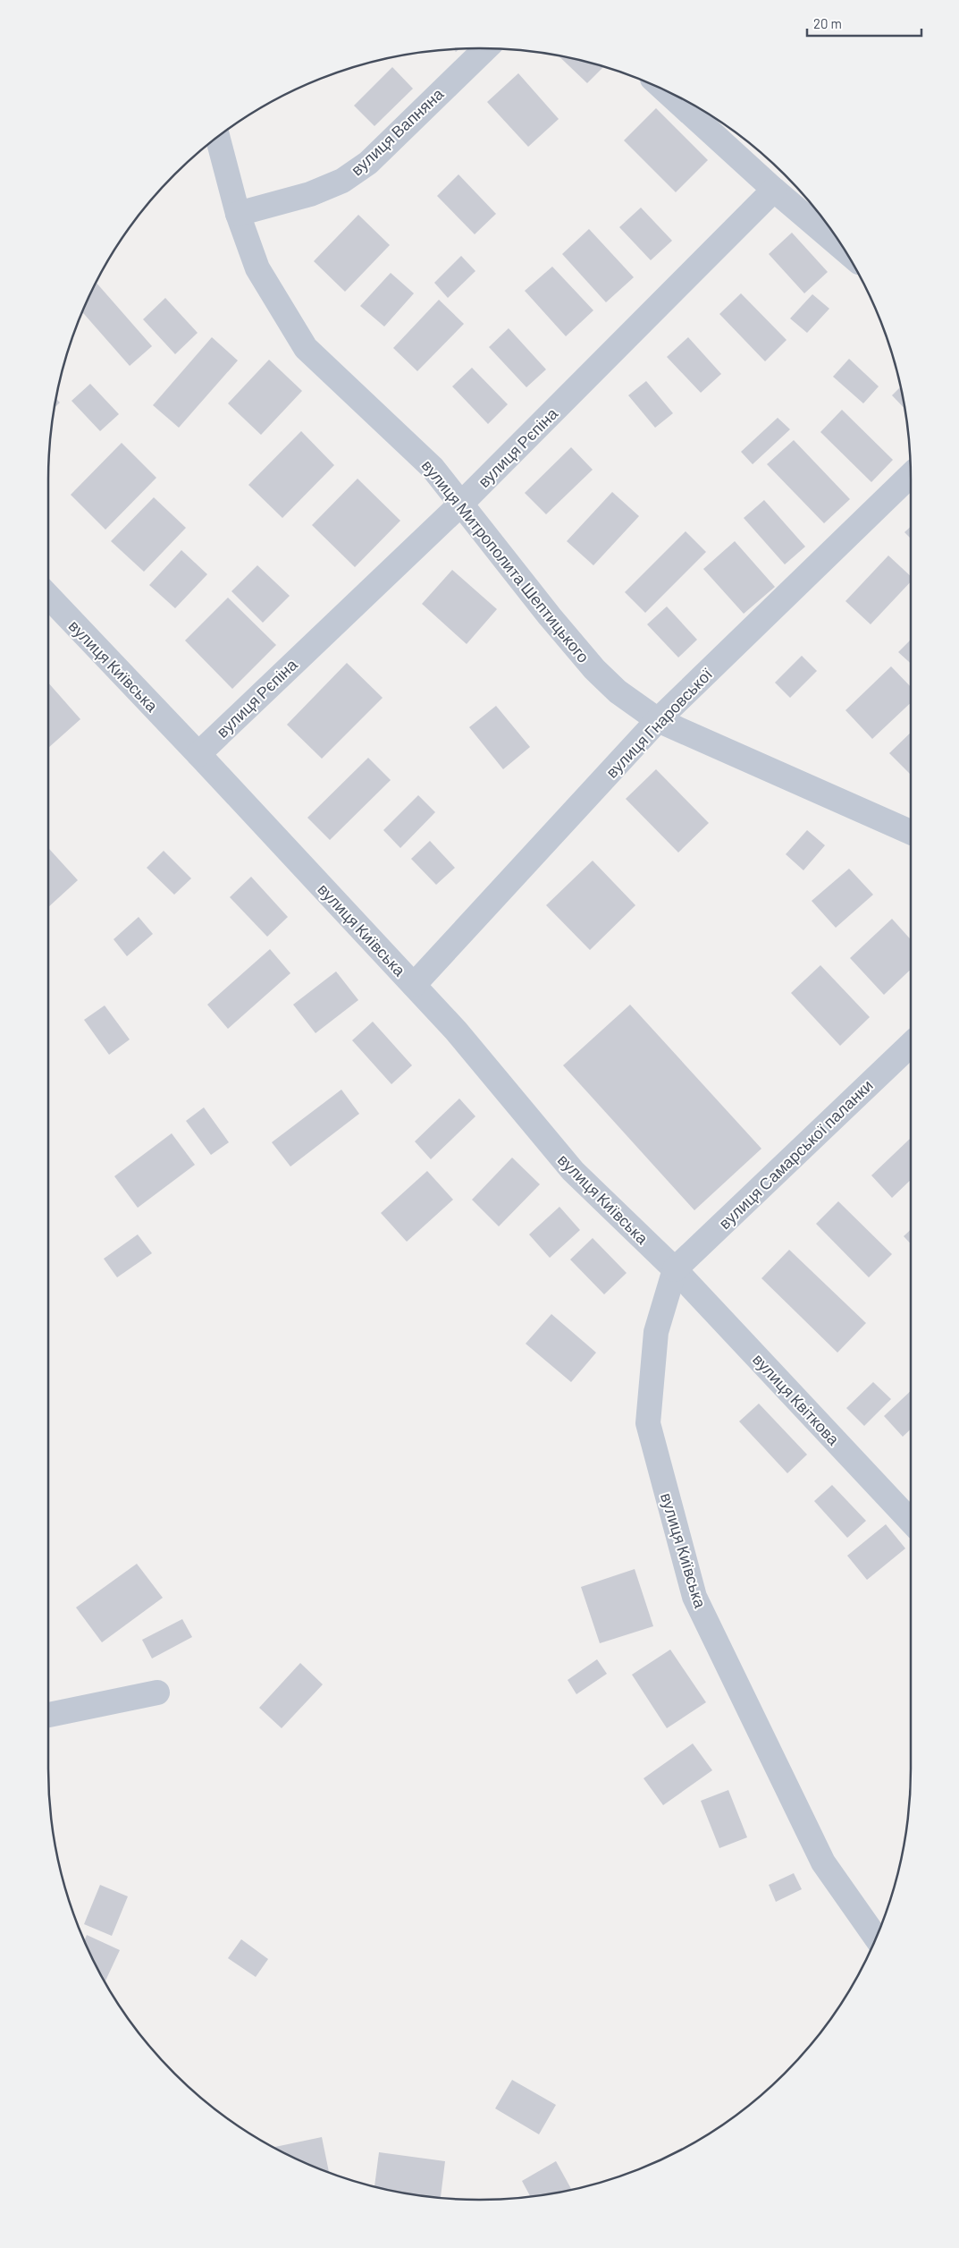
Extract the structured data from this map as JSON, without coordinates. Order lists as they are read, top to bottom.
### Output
{
  "streets": {
    "street": [
      "вулиця Вапняна",
      "вулиця Рєпіна",
      "вулиця Митрополита Шептицького",
      "вулиця Київська",
      "вулиця Гнаровської",
      "вулиця Самарської паланки",
      "вулиця Квіткова"
    ]
  },
  "crossings": [
    ["вулиця Вапняна", "вулиця Митрополита Шептицького"],
    ["вулиця Рєпіна", "вулиця Митрополита Шептицького"],
    ["вулиця Рєпіна", "вулиця Київська"],
    ["вулиця Митрополита Шептицького", "вулиця Гнаровської"],
    ["вулиця Київська", "вулиця Гнаровської"],
    ["вулиця Київська", "вулиця Самарської паланки"],
    ["вулиця Київська", "вулиця Квіткова"],
    ["вулиця Самарської паланки", "вулиця Квіткова"]
  ],
  "scale_bar": "20 m"
}
